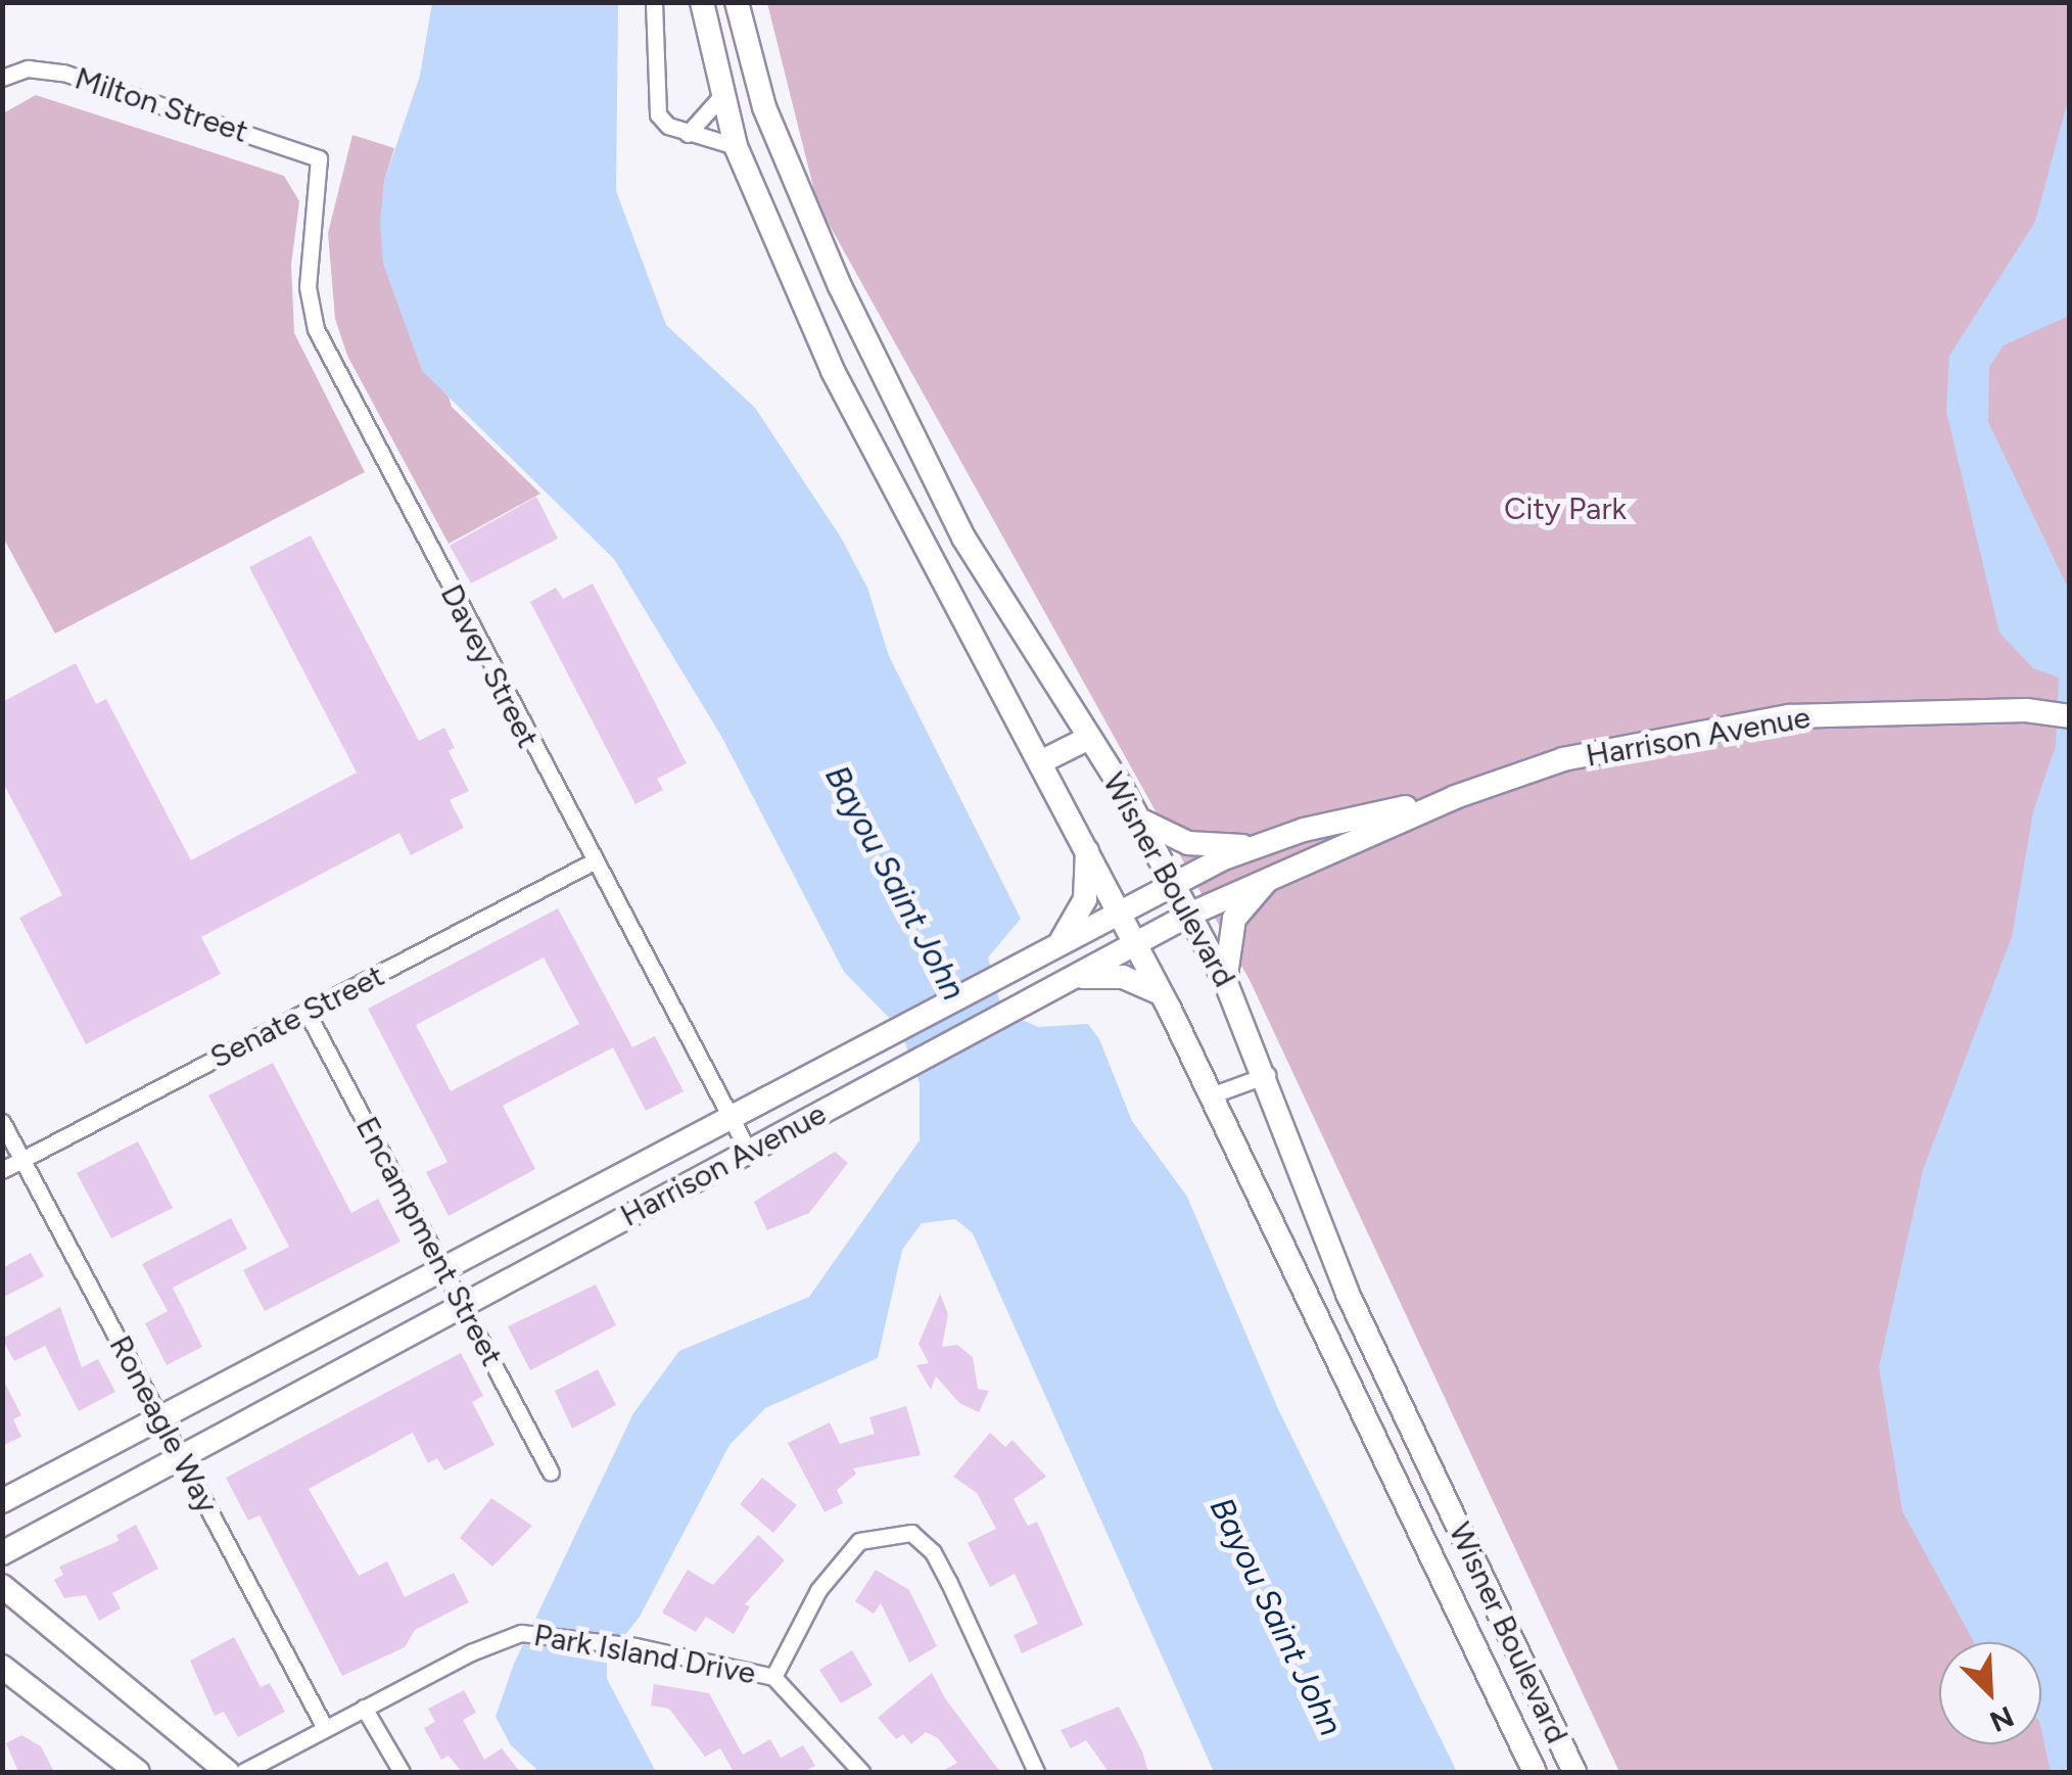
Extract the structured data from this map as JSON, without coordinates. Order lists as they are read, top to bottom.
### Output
{
  "streets": {
    "street": [
      "Milton Street",
      "Davey Street",
      "Harrison Avenue",
      "Wisner Boulevard",
      "Senate Street",
      "Encampment Street",
      "Roneagle Way",
      "Park Island Drive"
    ]
  },
  "crossings": [
    ["Milton Street", "Davey Street"],
    ["Davey Street", "Harrison Avenue"],
    ["Davey Street", "Senate Street"],
    ["Harrison Avenue", "Wisner Boulevard"],
    ["Harrison Avenue", "Encampment Street"],
    ["Harrison Avenue", "Roneagle Way"],
    ["Senate Street", "Encampment Street"],
    ["Senate Street", "Roneagle Way"],
    ["Roneagle Way", "Park Island Drive"]
  ],
  "water": ["Bayou Saint John"],
  "parks": ["City Park"],
  "north": "bottom right"
}
